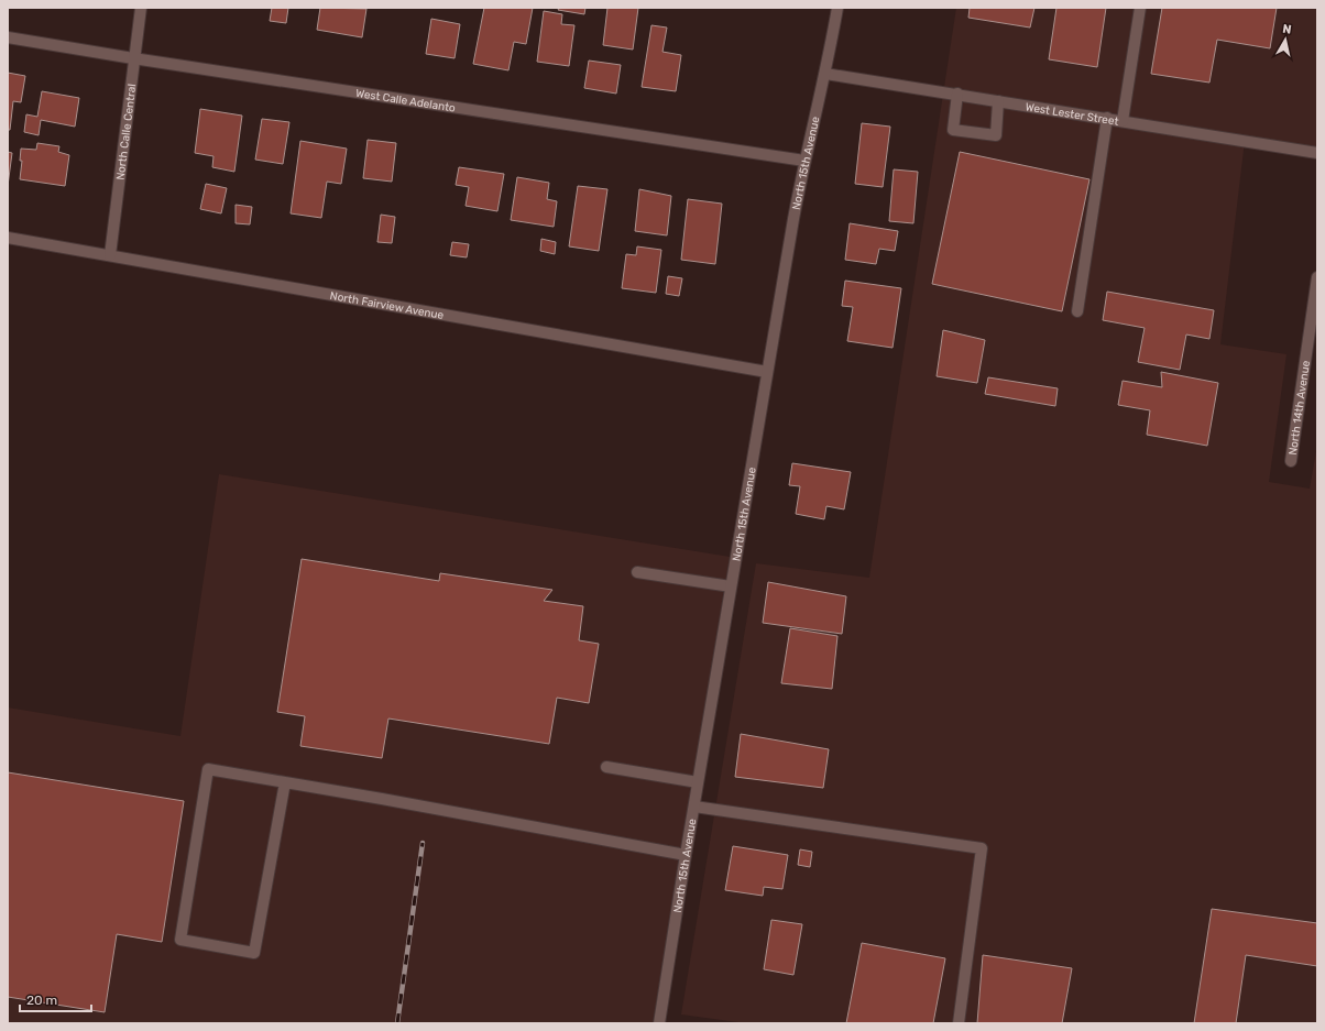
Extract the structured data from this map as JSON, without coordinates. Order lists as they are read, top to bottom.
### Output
{
  "streets": {
    "street": [
      "West Calle Adelanto",
      "West Lester Street",
      "North Calle Central",
      "North 15th Avenue",
      "North Fairview Avenue",
      "North 14th Avenue"
    ]
  },
  "crossings": [
    ["West Calle Adelanto", "North Calle Central"],
    ["West Calle Adelanto", "North 15th Avenue"],
    ["West Lester Street", "North 15th Avenue"],
    ["North Calle Central", "North Fairview Avenue"],
    ["North 15th Avenue", "North Fairview Avenue"]
  ],
  "scale_bar": "20 m",
  "north": "top"
}
